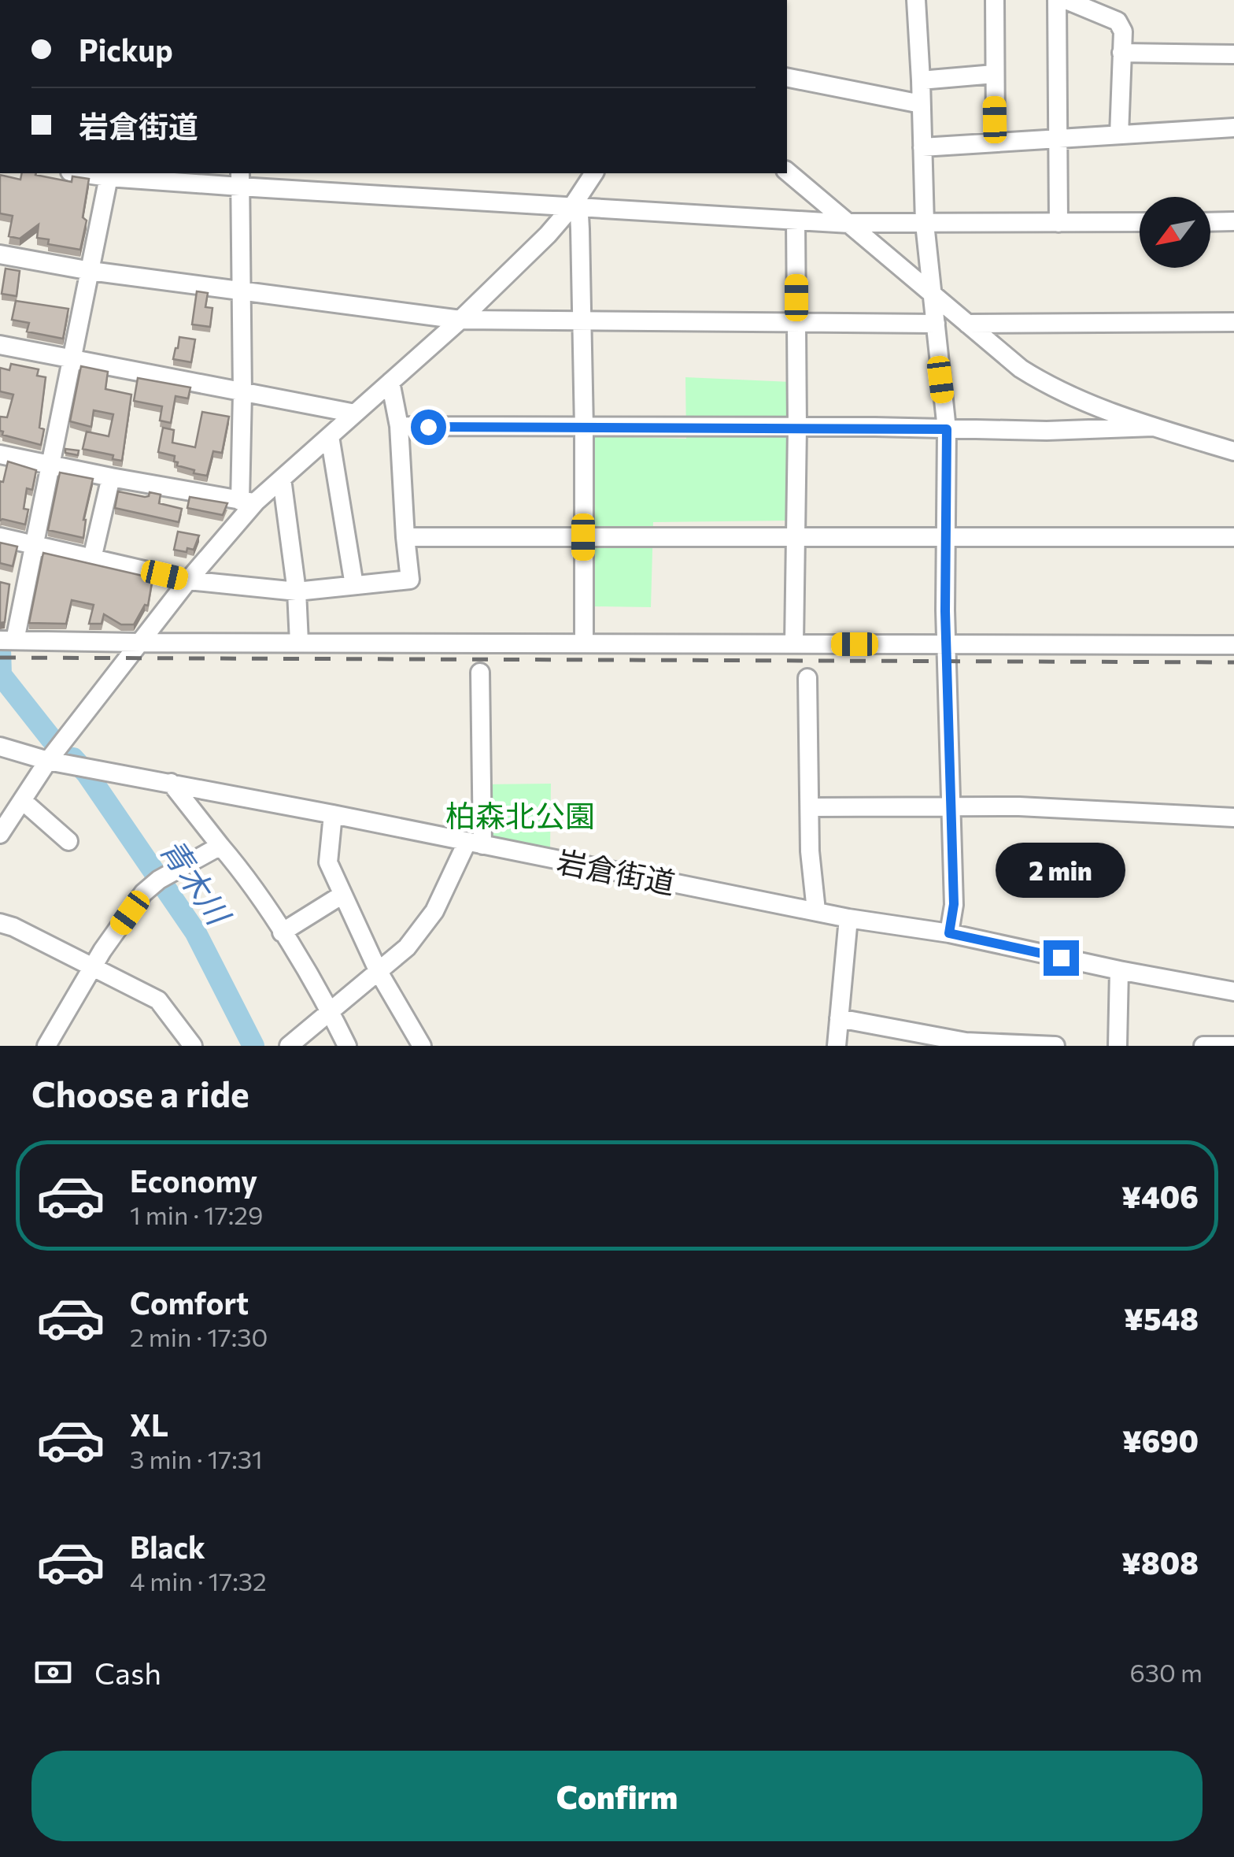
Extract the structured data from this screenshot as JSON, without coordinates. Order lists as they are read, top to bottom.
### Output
{
  "streets": {
    "street": ["岩倉街道"]
  },
  "water": ["青木川"],
  "parks": ["柏森北公園"],
  "north": "bottom left",
  "page": {
    "banner": ["Pickup", "岩倉街道"],
    "bubble": "2 min",
    "heading": "Choose a ride",
    "list": [
      {
        "name": "Economy",
        "note": "1 min · 17:29",
        "value": "¥406"
      },
      {
        "name": "Comfort",
        "note": "2 min · 17:30",
        "value": "¥548"
      },
      {
        "name": "XL",
        "note": "3 min · 17:31",
        "value": "¥690"
      },
      {
        "name": "Black",
        "note": "4 min · 17:32",
        "value": "¥808"
      }
    ],
    "pay": ["Cash", "630 m"],
    "buttons": "Confirm"
  }
}
